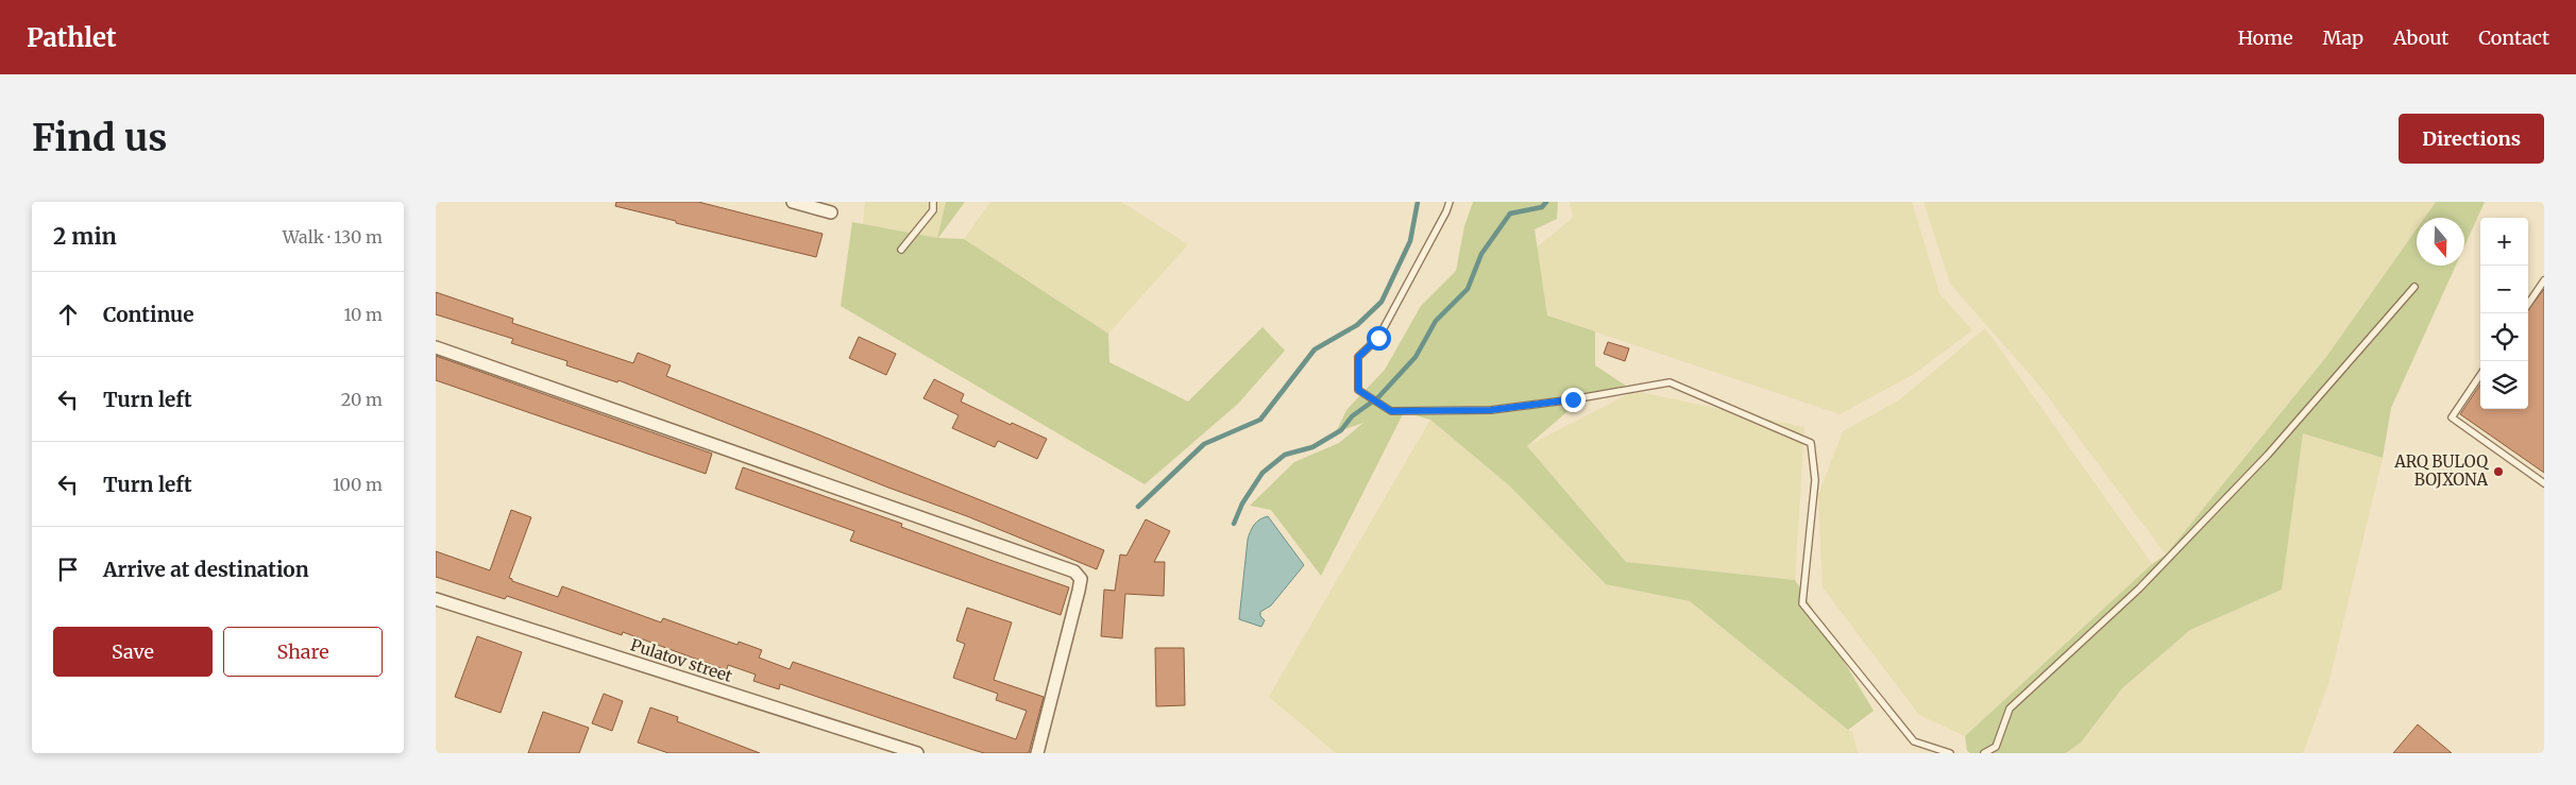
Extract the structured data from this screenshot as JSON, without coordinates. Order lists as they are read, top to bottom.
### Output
{
  "streets": {
    "street": ["Pulatov street"]
  },
  "places": ["ARQ BULOQ BOJXONA"],
  "north": "bottom",
  "page": {
    "header": "Pathlet",
    "nav": [
      "Home",
      "Map",
      "About",
      "Contact"
    ],
    "buttons": [
      "Directions",
      ["Save", "Share"]
    ],
    "title": "Find us",
    "heading": ["2 min", "Walk · 130 m"],
    "map_buttons": ["+", "−"],
    "list": [
      ["Continue", "10 m"],
      ["Turn left", "20 m"],
      ["Turn left", "100 m"],
      "Arrive at destination"
    ]
  }
}
